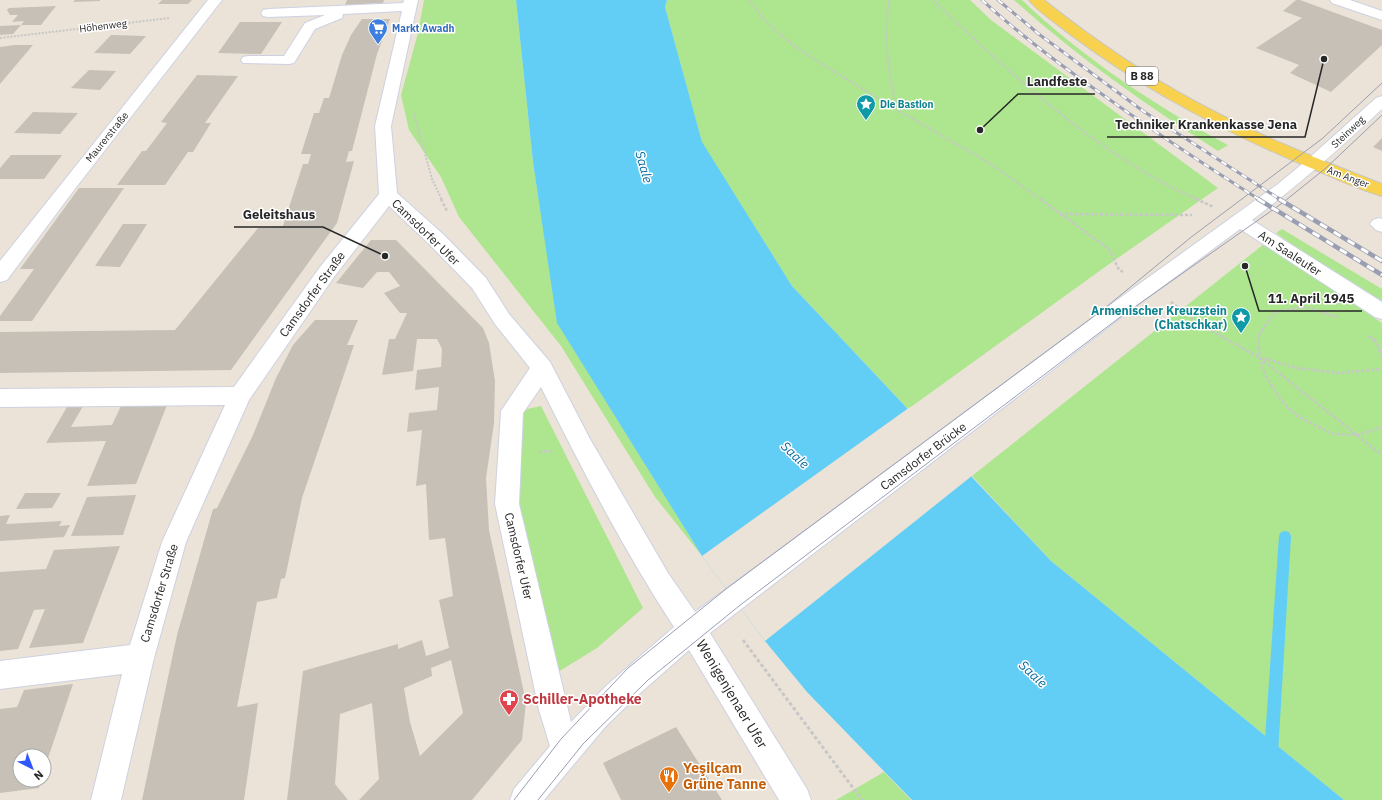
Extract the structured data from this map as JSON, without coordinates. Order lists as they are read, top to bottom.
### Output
{
  "streets": {
    "main road": ["B 88", "Am Anger"],
    "street": [
      "Steinweg",
      "Maurerstraße",
      "Camsdorfer Ufer",
      "Am Saaleufer",
      "Camsdorfer Straße",
      "Camsdorfer Brücke",
      "Wenigenjenaer Ufer"
    ],
    "path": ["Höhenweg"]
  },
  "crossings": [
    ["Höhenweg", "Maurerstraße"],
    ["B 88", "Steinweg"],
    ["B 88", "Am Anger"],
    ["Steinweg", "Am Anger"],
    ["Steinweg", "Am Saaleufer"],
    ["Steinweg", "Camsdorfer Brücke"],
    ["Camsdorfer Ufer", "Camsdorfer Straße"],
    ["Camsdorfer Ufer", "Camsdorfer Brücke"],
    ["Camsdorfer Ufer", "Wenigenjenaer Ufer"],
    ["Am Saaleufer", "Camsdorfer Brücke"],
    ["Camsdorfer Brücke", "Wenigenjenaer Ufer"]
  ],
  "water": ["Saale"],
  "places": {
    "supermarket": ["Markt Awadh"],
    "other": [
      "Techniker Krankenkasse Jena",
      "Landfeste",
      "Geleitshaus",
      "11. April 1945"
    ],
    "place": ["Die Bastion", "Armenischer Kreuzstein (Chatschkar)"],
    "pharmacy": ["Schiller-Apotheke"],
    "restaurant": ["Yeşilçam Grüne Tanne"]
  },
  "north": "bottom right"
}
